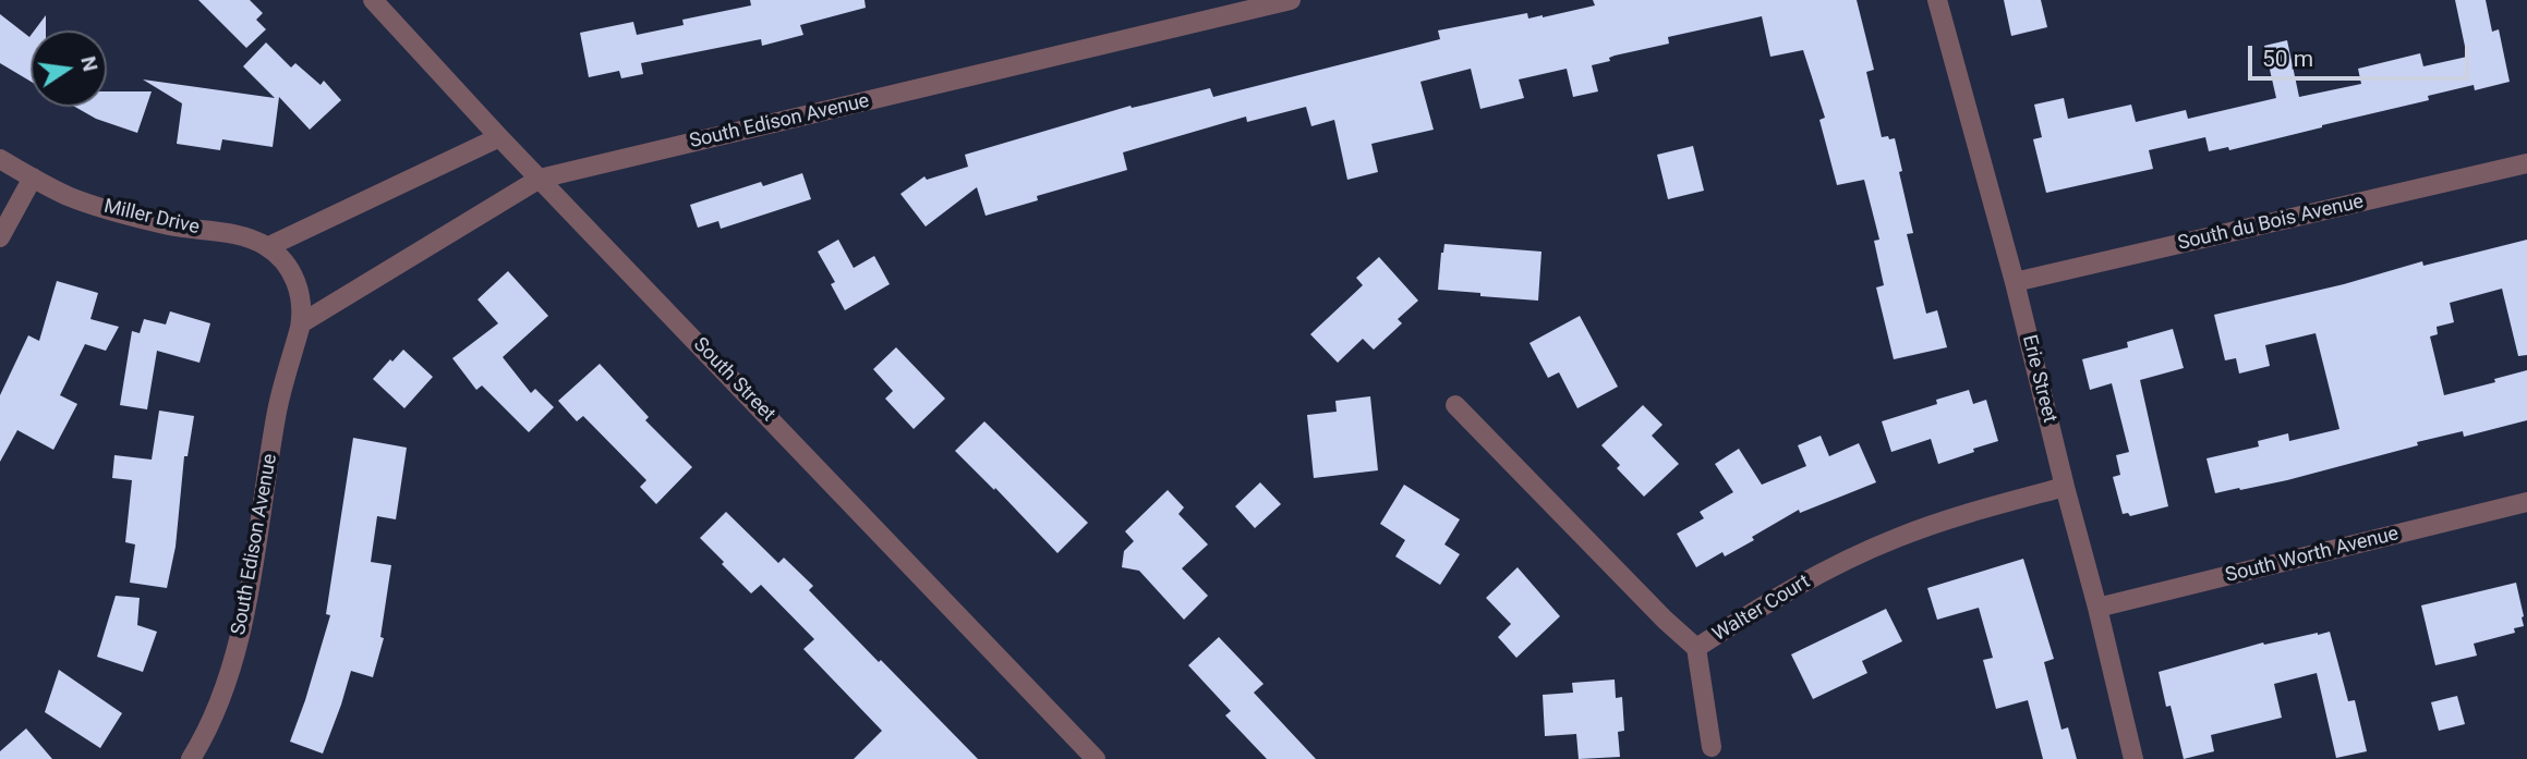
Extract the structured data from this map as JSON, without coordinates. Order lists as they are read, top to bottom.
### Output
{
  "streets": {
    "street": [
      "South Edison Avenue",
      "Miller Drive",
      "South du Bois Avenue",
      "Erie Street",
      "South Street",
      "South Worth Avenue",
      "Walter Court"
    ]
  },
  "crossings": [
    ["South Edison Avenue", "Miller Drive"],
    ["South Edison Avenue", "South Street"],
    ["South du Bois Avenue", "Erie Street"],
    ["Erie Street", "South Worth Avenue"],
    ["Erie Street", "Walter Court"]
  ],
  "scale_bar": "50 m",
  "north": "right"
}
